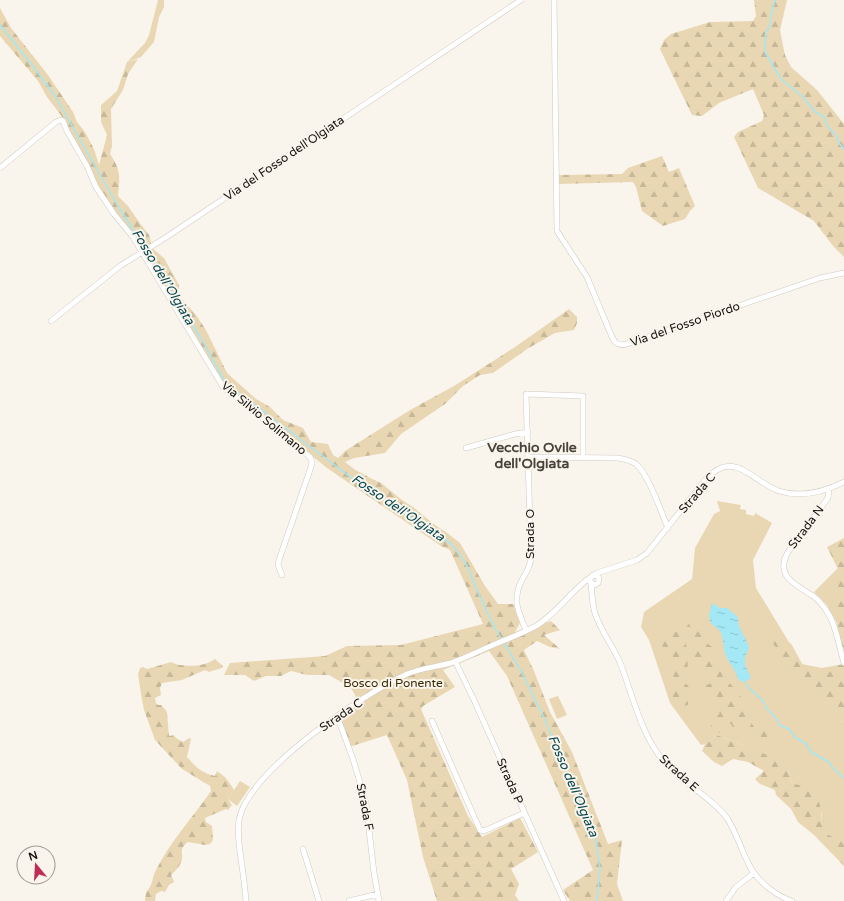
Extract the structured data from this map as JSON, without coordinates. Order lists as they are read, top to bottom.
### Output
{
  "streets": {
    "street": [
      "Via del Fosso dell'Olgiata",
      "Via del Fosso Piordo",
      "Via Silvio Solimano",
      "Strada C",
      "Strada N",
      "Strada O",
      "Strada E",
      "Strada P",
      "Strada F"
    ]
  },
  "crossings": [
    ["Via del Fosso dell'Olgiata", "Via Silvio Solimano"],
    ["Strada C", "Strada N"],
    ["Strada C", "Strada O"],
    ["Strada C", "Strada E"],
    ["Strada C", "Strada P"],
    ["Strada C", "Strada F"]
  ],
  "districts": ["Vecchio Ovile dell'Olgiata"],
  "water": ["Fosso dell’Olgiata"],
  "parks": ["Bosco di Ponente"],
  "north": "top"
}
